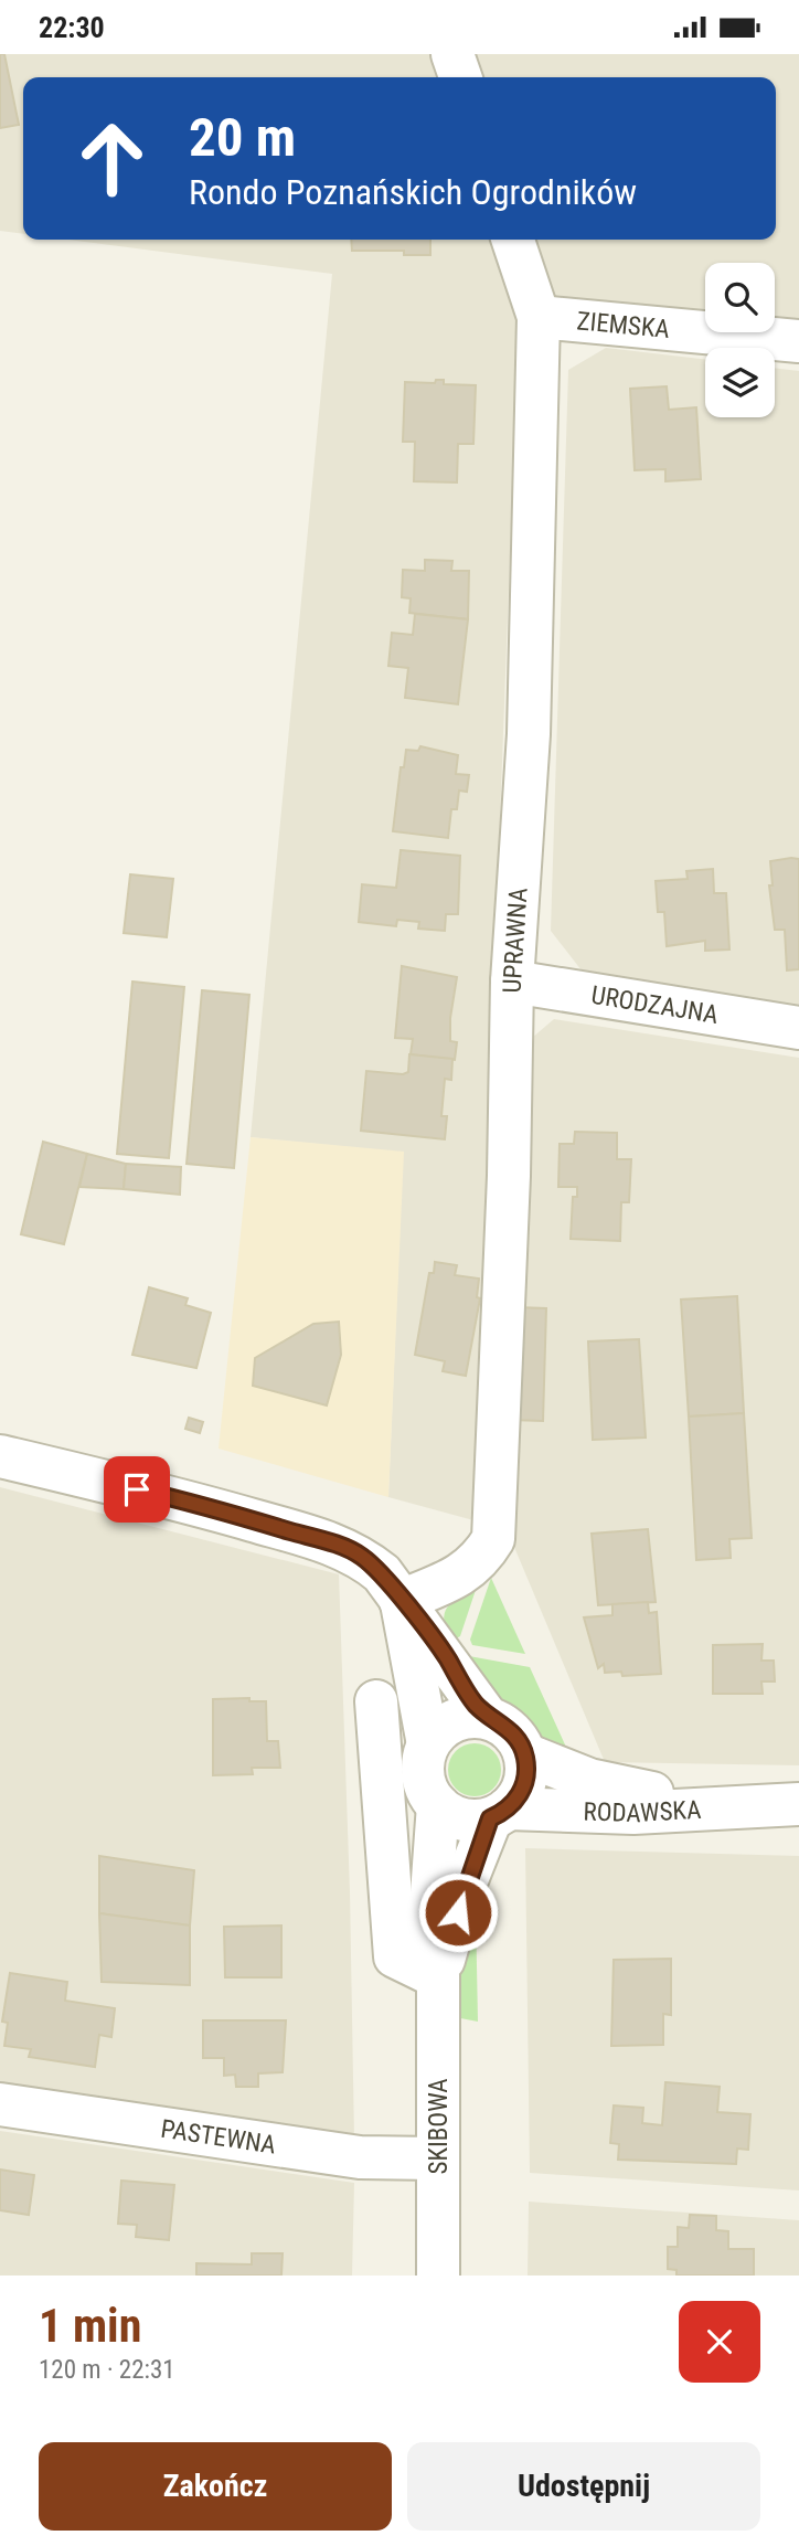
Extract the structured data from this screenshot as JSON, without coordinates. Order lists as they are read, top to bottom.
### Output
{
  "streets": {
    "street": [
      "ZIEMSKA",
      "UPRAWNA",
      "URODZAJNA",
      "RODAWSKA",
      "SKIBOWA",
      "PASTEWNA"
    ]
  },
  "crossings": [
    ["ZIEMSKA", "UPRAWNA"],
    ["UPRAWNA", "URODZAJNA"],
    ["RODAWSKA", "SKIBOWA"],
    ["SKIBOWA", "PASTEWNA"]
  ],
  "page": {
    "status": "22:30",
    "turn": ["20 m", "Rondo Poznańskich Ogrodników"],
    "heading": ["1 min", "120 m · 22:31"],
    "buttons": ["Zakończ", "Udostępnij"]
  }
}
